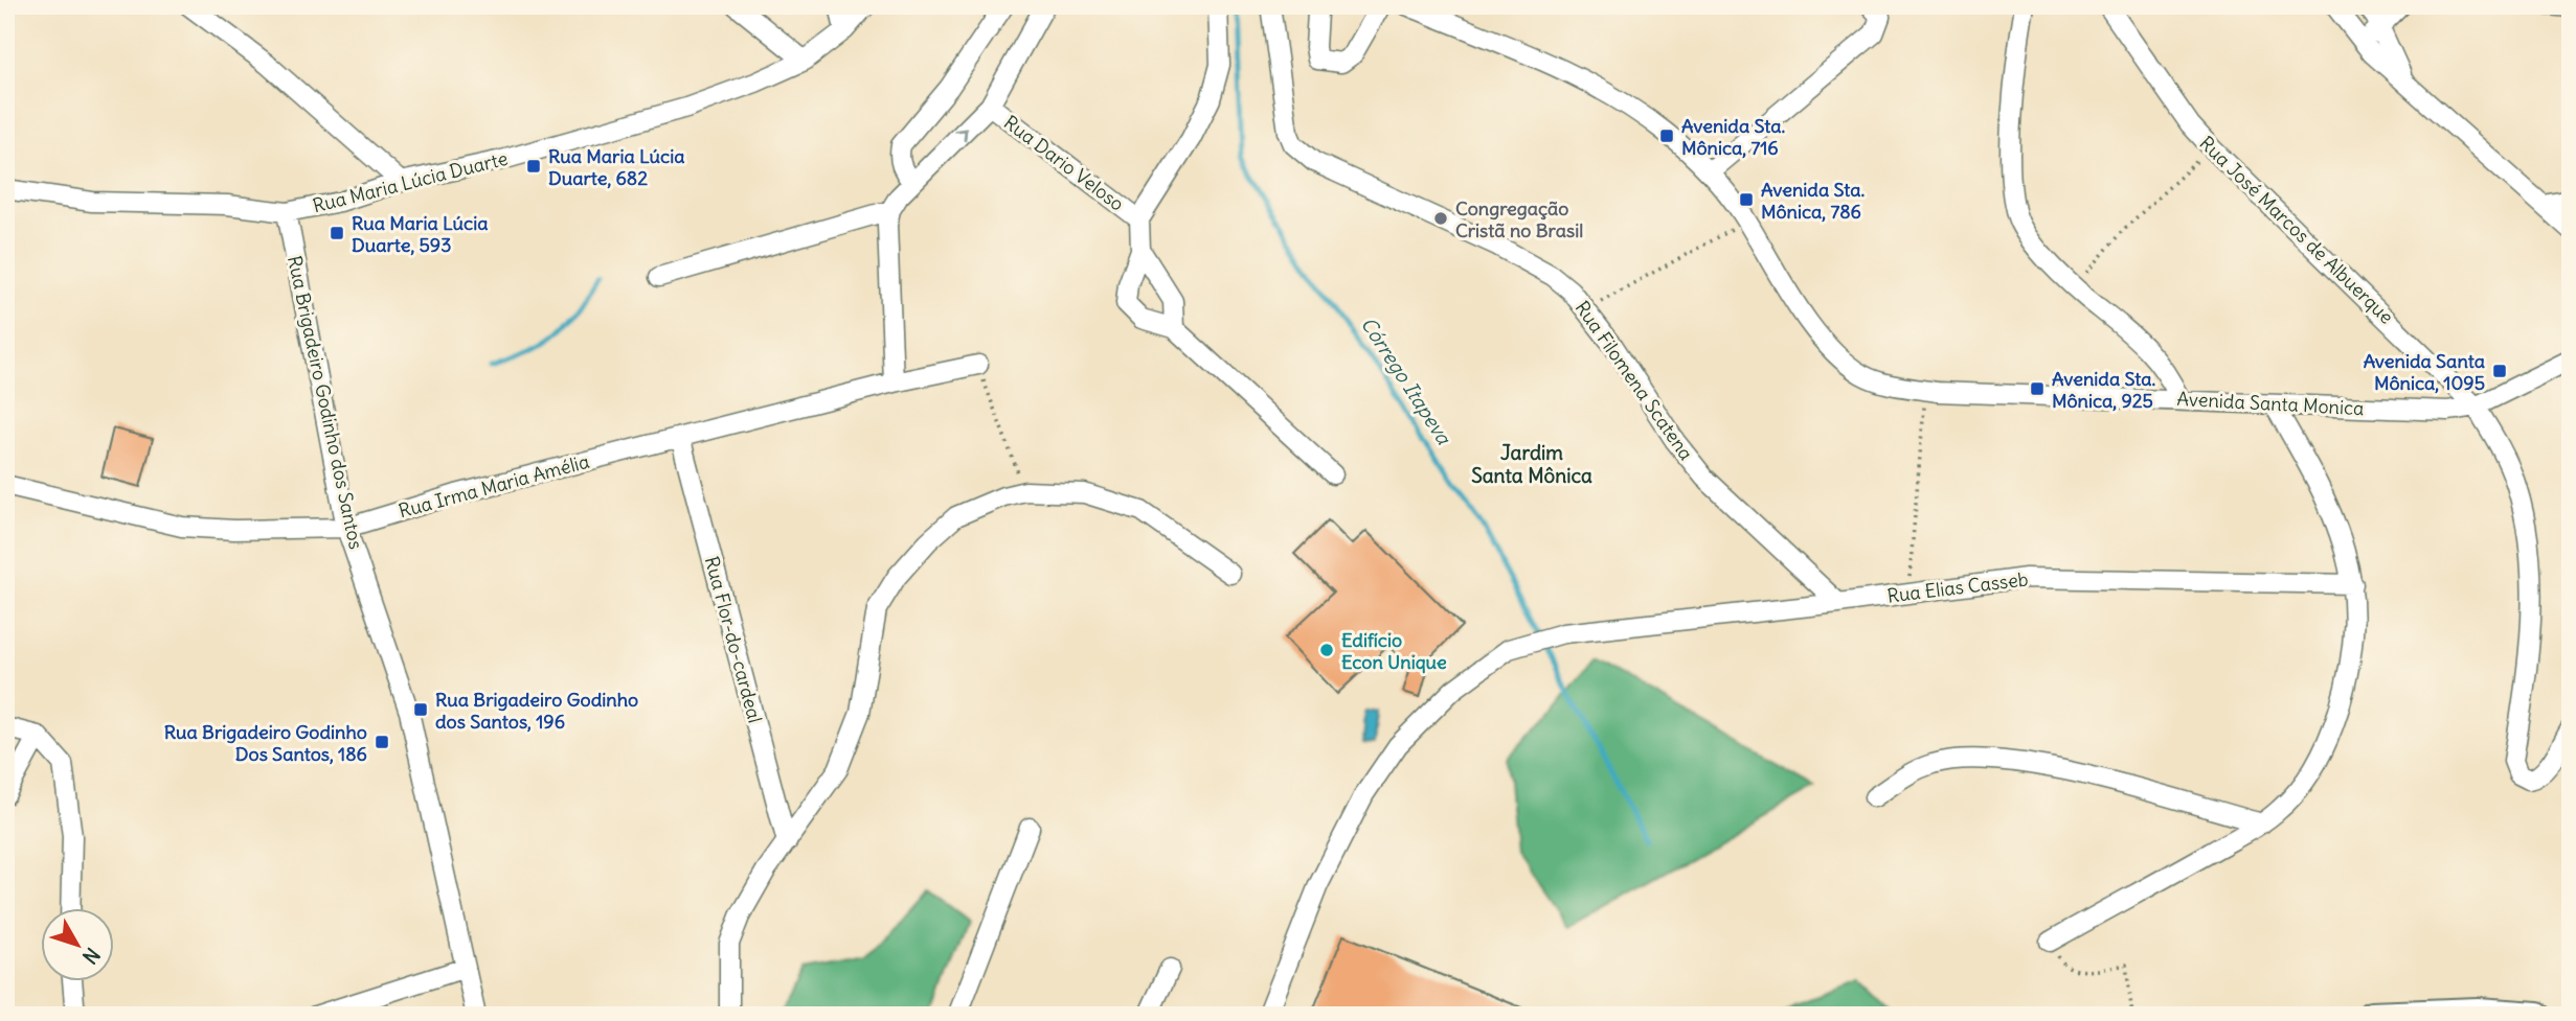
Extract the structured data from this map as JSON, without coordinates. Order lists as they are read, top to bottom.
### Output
{
  "streets": {
    "street": [
      "Rua Dario Veloso",
      "Rua Maria Lúcia Duarte",
      "Rua José Marcos de Albuerque",
      "Rua Filomena Scatena",
      "Rua Brigadeiro Godinho dos Santos",
      "Avenida Santa Monica",
      "Rua Irma Maria Amélia",
      "Rua Elias Casseb",
      "Rua Flor-do-cardeal"
    ]
  },
  "crossings": [
    ["Rua Maria Lúcia Duarte", "Rua Brigadeiro Godinho dos Santos"],
    ["Rua José Marcos de Albuerque", "Avenida Santa Monica"],
    ["Rua Filomena Scatena", "Rua Elias Casseb"],
    ["Rua Brigadeiro Godinho dos Santos", "Rua Irma Maria Amélia"],
    ["Rua Irma Maria Amélia", "Rua Flor-do-cardeal"]
  ],
  "districts": ["Jardim Santa Mônica"],
  "water": ["Córrego Itapeva"],
  "places": {
    "transit": [
      "Avenida Sta. Mônica, 716",
      "Rua Maria Lúcia Duarte, 682",
      "Avenida Sta. Mônica, 786",
      "Rua Maria Lúcia Duarte, 593",
      "Avenida Santa Mônica, 1095",
      "Avenida Sta. Mônica, 925",
      "Rua Brigadeiro Godinho dos Santos, 196",
      "Rua Brigadeiro Godinho Dos Santos, 186"
    ],
    "other": ["Congregação Cristã no Brasil", "Edifício Econ Unique"]
  },
  "north": "bottom right"
}
